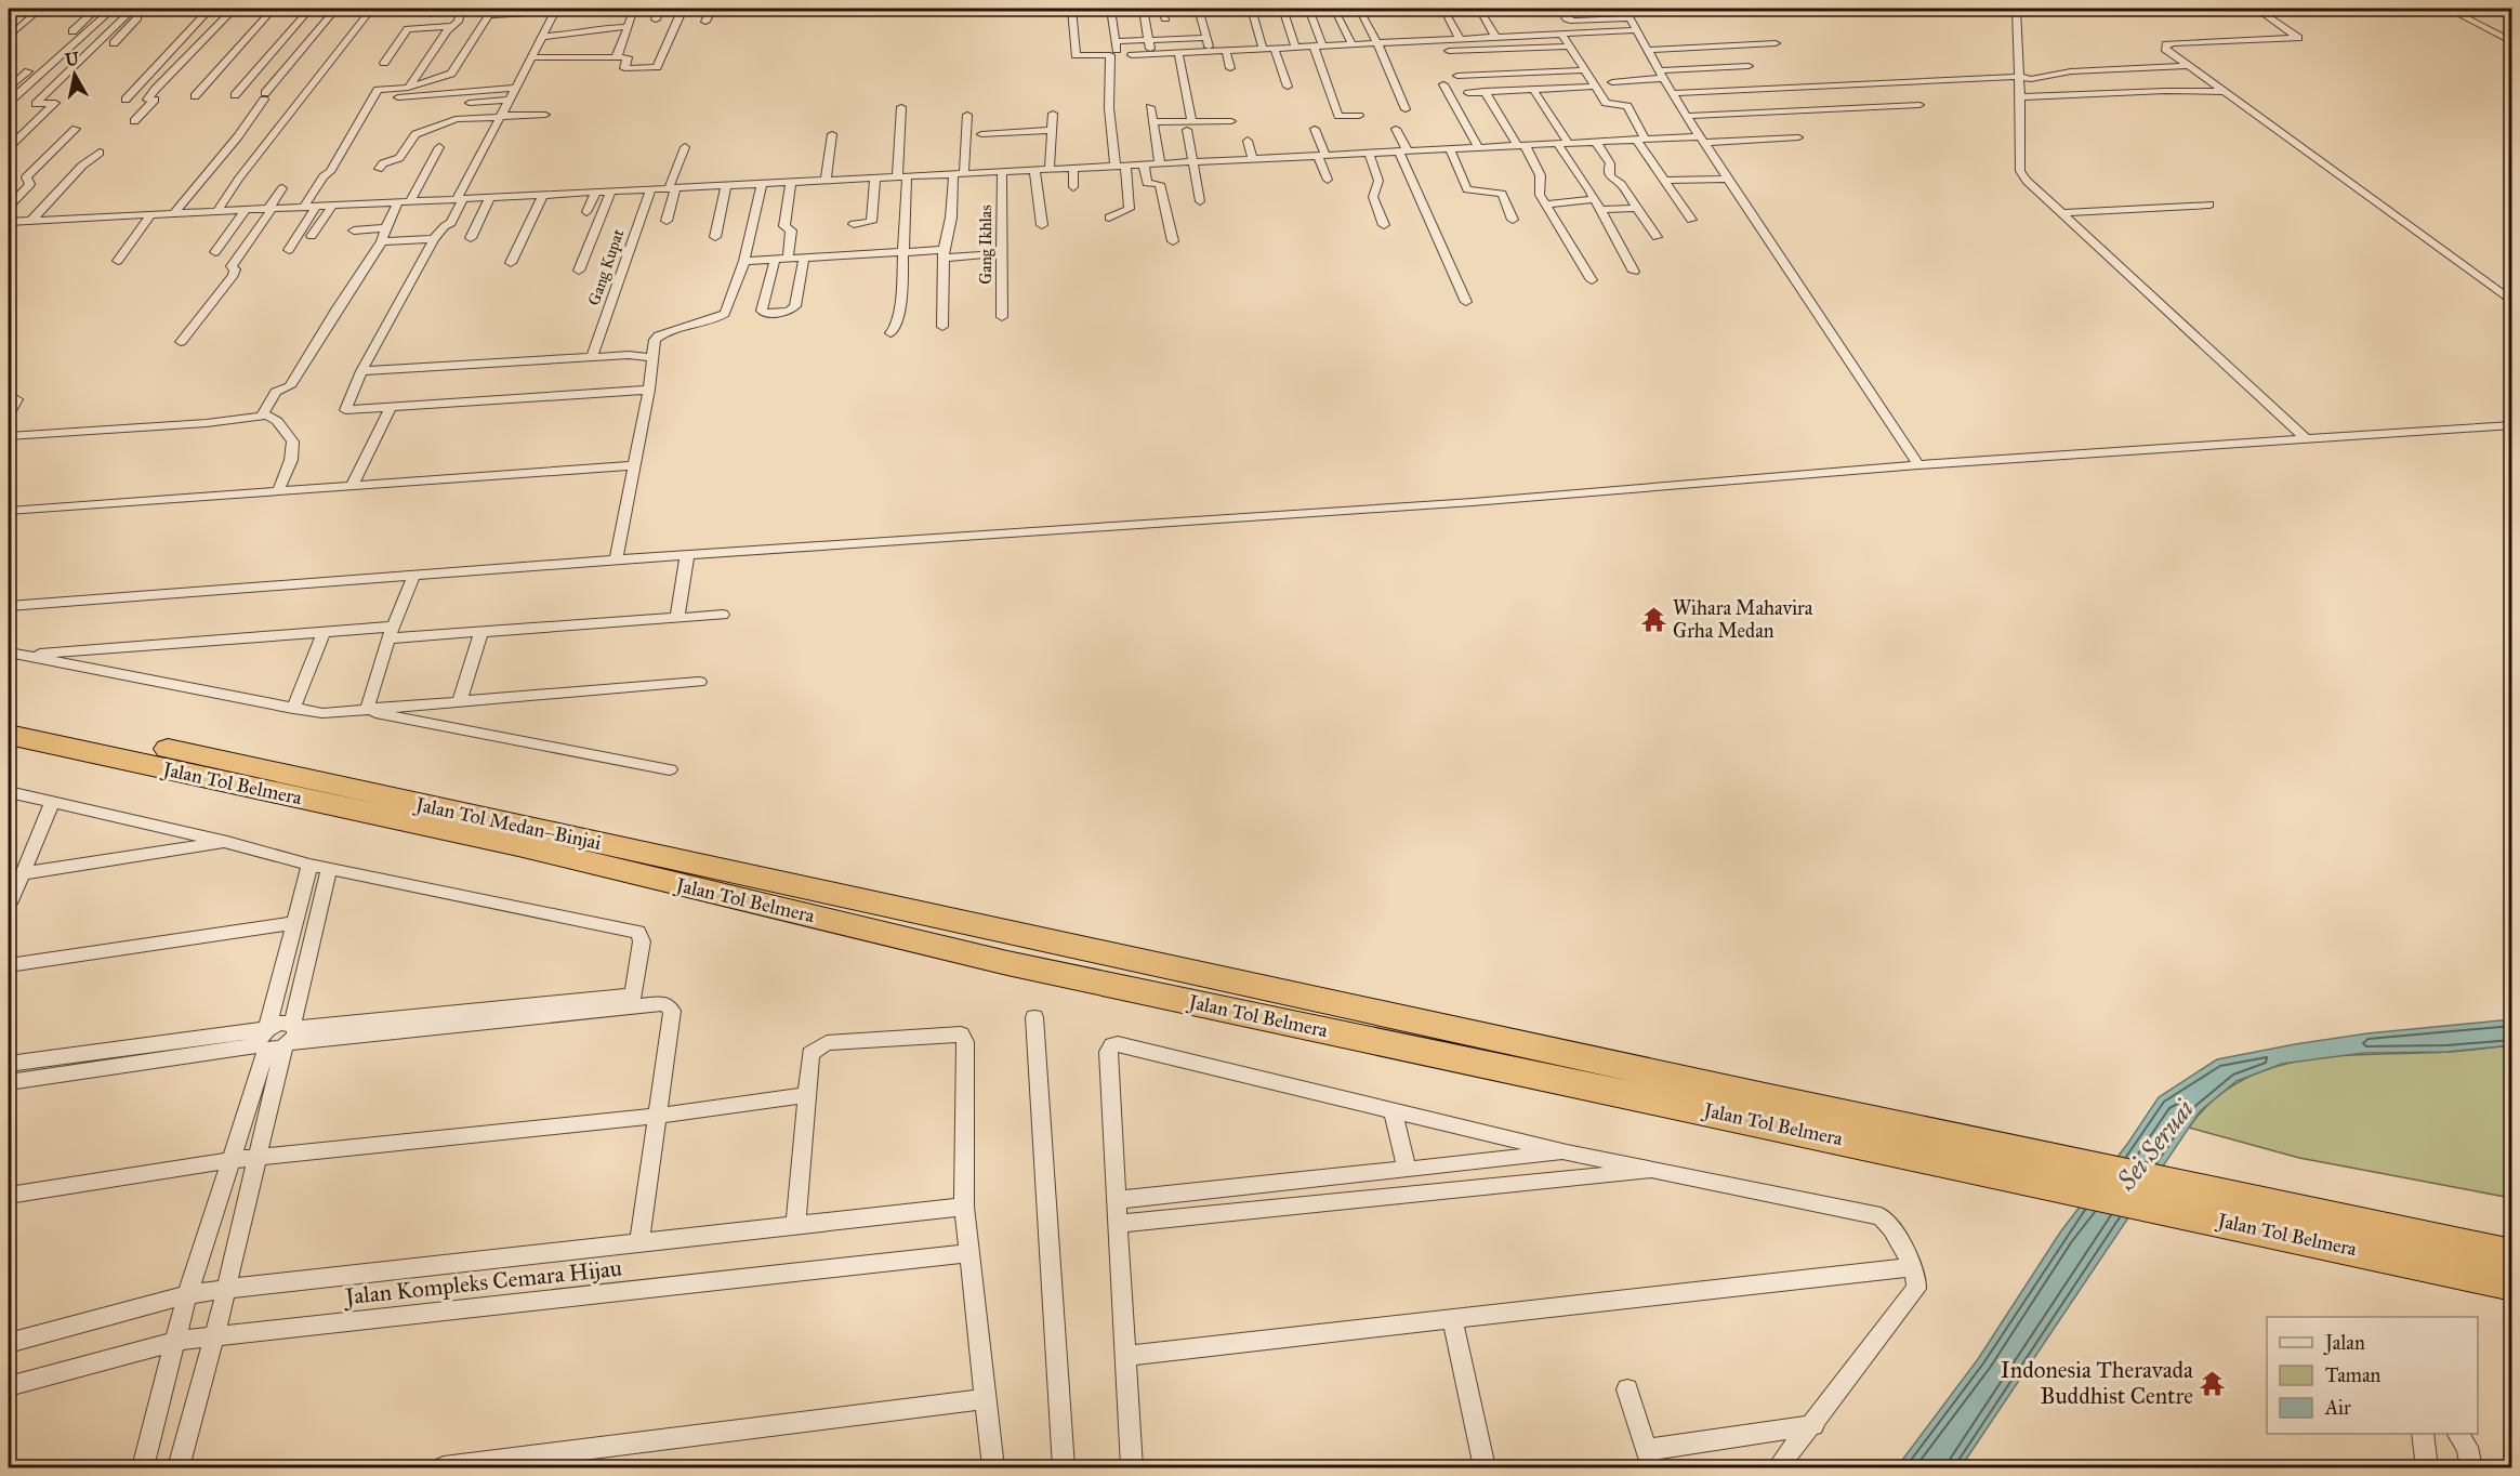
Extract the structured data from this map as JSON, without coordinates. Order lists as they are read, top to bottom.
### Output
{
  "streets": {
    "highway": ["Jalan Tol Belmera", "Jalan Tol Medan–Binjai"],
    "street": ["Gang Ikhlas", "Gang Kupat", "Jalan Kompleks Cemara Hijau"]
  },
  "crossings": [
    ["Jalan Tol Belmera", "Jalan Tol Medan–Binjai"]
  ],
  "water": ["Sei Seruai"],
  "places": {
    "temple": ["Wihara Mahavira Grha Medan", "Indonesia Theravada Buddhist Centre"]
  },
  "legend": ["Jalan", "Taman", "Air"],
  "north": "top"
}
